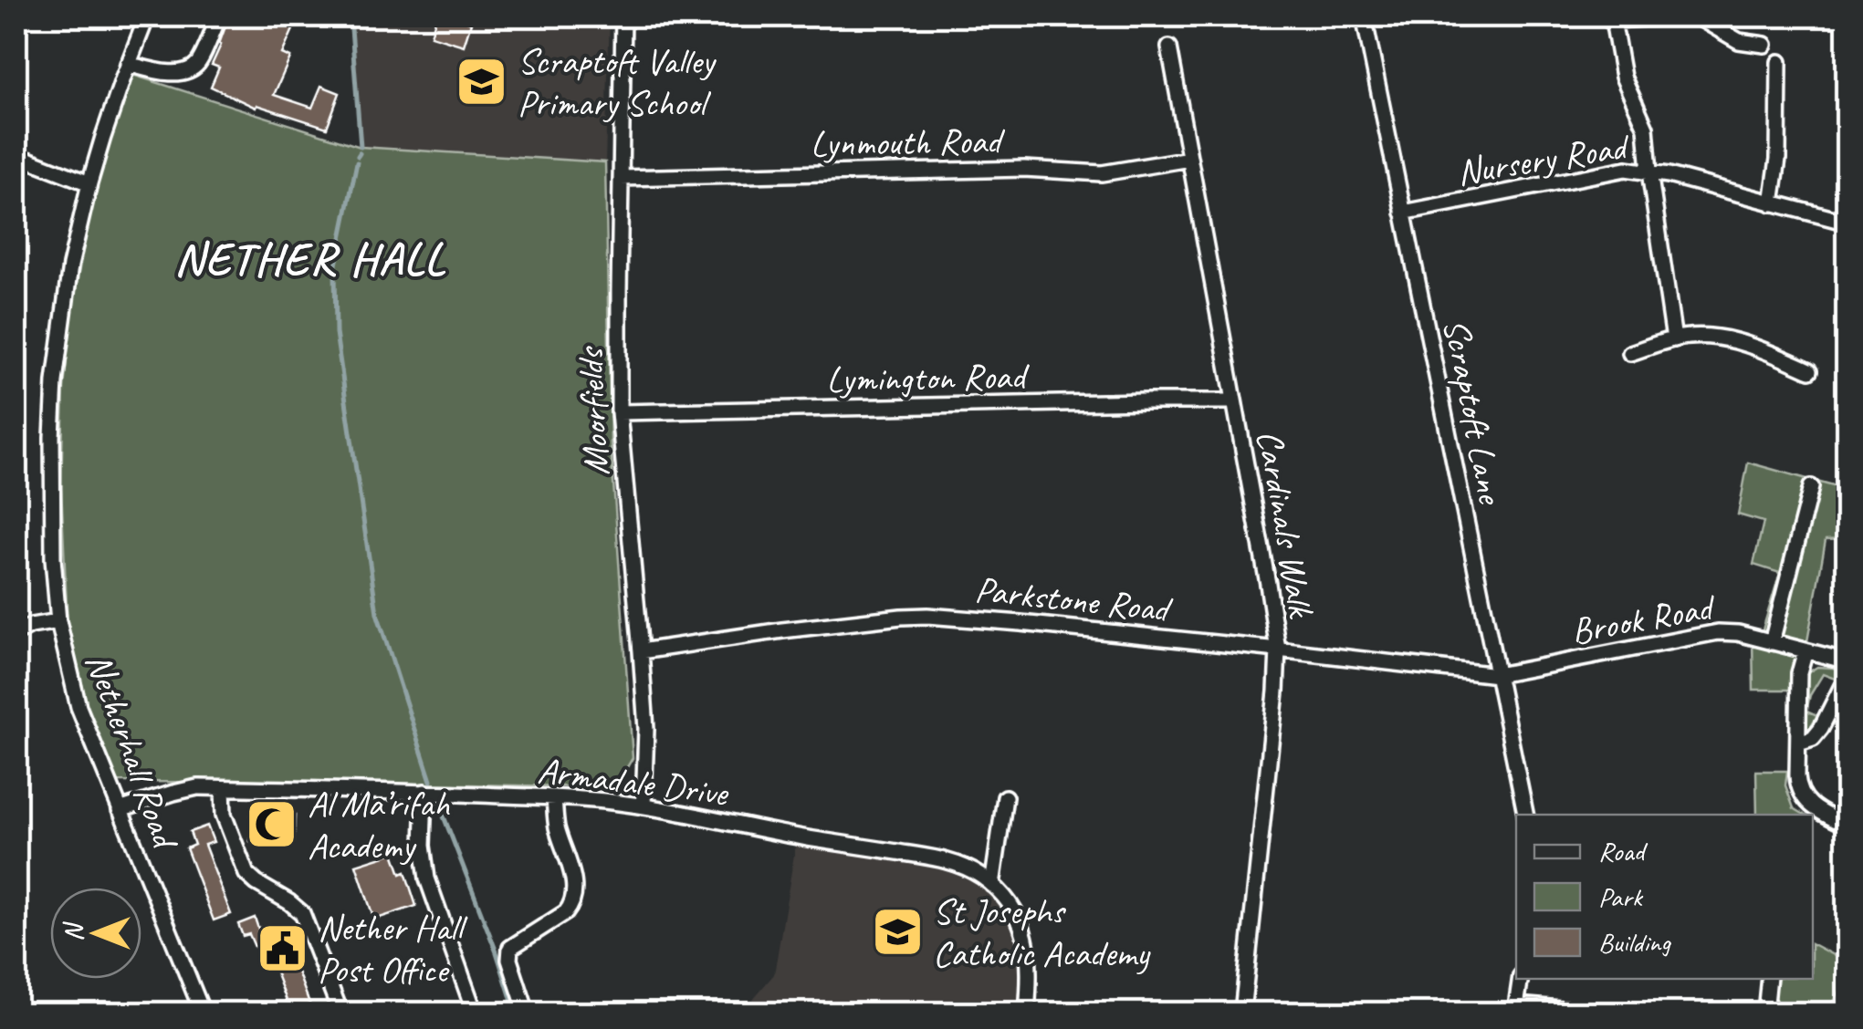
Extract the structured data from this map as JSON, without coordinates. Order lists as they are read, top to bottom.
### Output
{
  "streets": {
    "street": [
      "Lynmouth Road",
      "Nursery Road",
      "Lymington Road",
      "Scraptoft Lane",
      "Moorfields",
      "Cardinals Walk",
      "Parkstone Road",
      "Brook Road",
      "Netherhall Road",
      "Armadale Drive"
    ]
  },
  "crossings": [
    ["Lynmouth Road", "Moorfields"],
    ["Lynmouth Road", "Cardinals Walk"],
    ["Nursery Road", "Scraptoft Lane"],
    ["Lymington Road", "Moorfields"],
    ["Lymington Road", "Cardinals Walk"],
    ["Scraptoft Lane", "Parkstone Road"],
    ["Scraptoft Lane", "Brook Road"],
    ["Moorfields", "Parkstone Road"],
    ["Moorfields", "Armadale Drive"],
    ["Cardinals Walk", "Parkstone Road"],
    ["Parkstone Road", "Brook Road"],
    ["Netherhall Road", "Armadale Drive"]
  ],
  "districts": ["NETHER HALL"],
  "places": {
    "school or university": ["Scraptoft Valley Primary School", "St Josephs Catholic Academy"],
    "mosque": ["Al Ma’rifah Academy"],
    "public building": ["Nether Hall Post Office"]
  },
  "legend": ["Road", "Park", "Building"],
  "north": "left"
}
